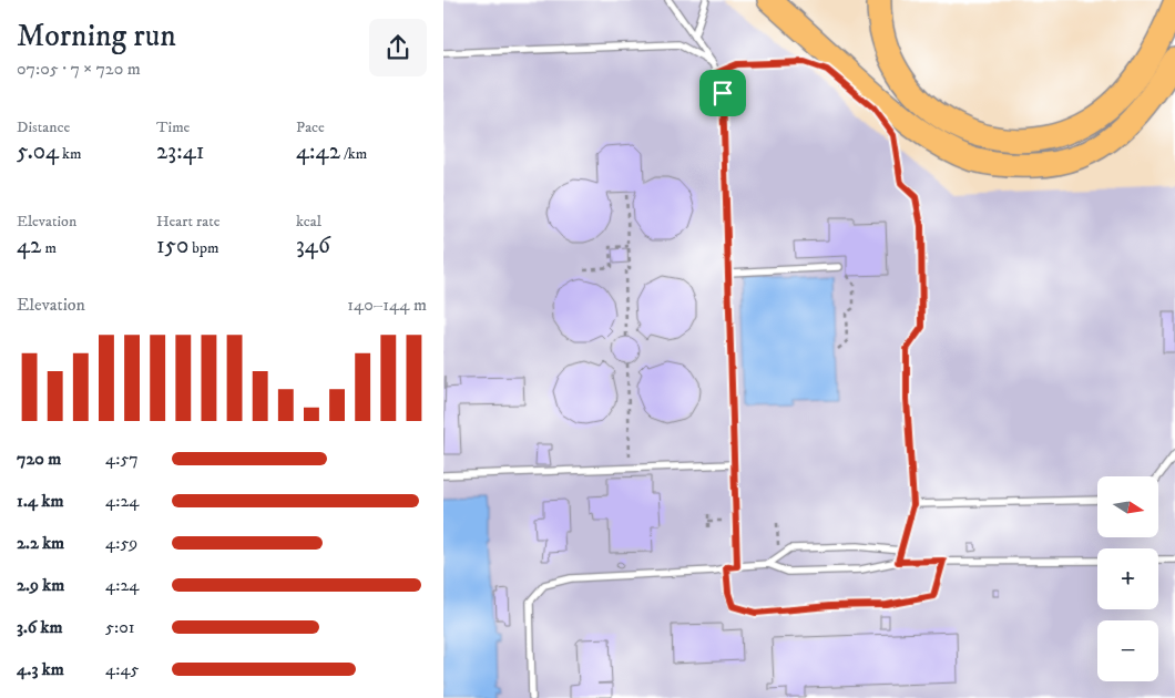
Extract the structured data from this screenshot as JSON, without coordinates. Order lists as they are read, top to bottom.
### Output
{
  "north": "right",
  "page": {
    "heading": ["Morning run", "07:05 · 7 × 720 m"],
    "stats": [
      ["Distance", "5.04 km"],
      ["Time", "23:41"],
      ["Pace", "4:42 /km"],
      ["Elevation", "42 m"],
      ["Heart rate", "150 bpm"],
      ["kcal", "346"]
    ],
    "chart": ["Elevation", "140–144 m"],
    "list": [
      {
        "name": "720 m",
        "note": "4:57"
      },
      {
        "name": "1.4 km",
        "note": "4:24"
      },
      {
        "name": "2.2 km",
        "note": "4:59"
      },
      {
        "name": "2.9 km",
        "note": "4:24"
      },
      {
        "name": "3.6 km",
        "note": "5:01"
      },
      {
        "name": "4.3 km",
        "note": "4:45"
      }
    ],
    "map_buttons": ["+", "−"]
  }
}
